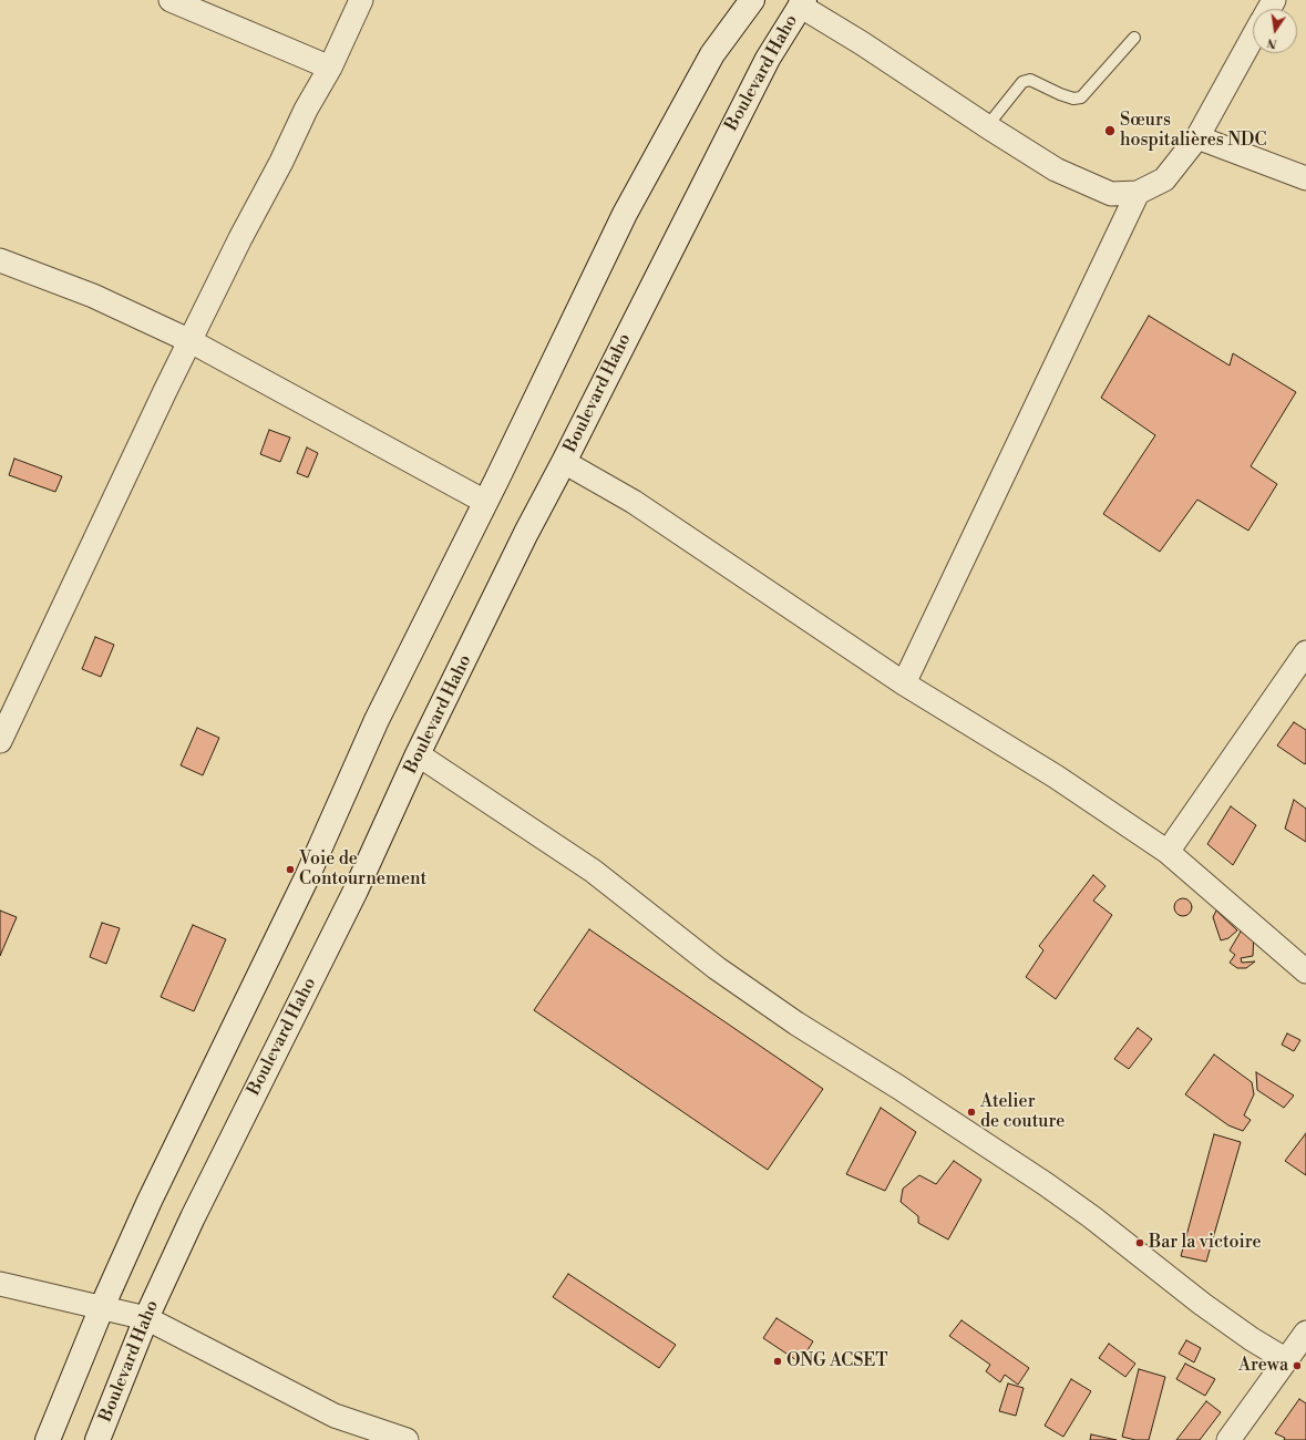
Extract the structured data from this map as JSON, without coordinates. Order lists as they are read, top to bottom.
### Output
{
  "streets": {
    "main road": ["Boulevard Haho"]
  },
  "places": [
    "Sœurs hospitalières NDC",
    "Voie de Contournement",
    "Atelier de couture",
    "Bar la victoire",
    "ONG ACSET",
    "Arewa"
  ],
  "north": "bottom"
}
